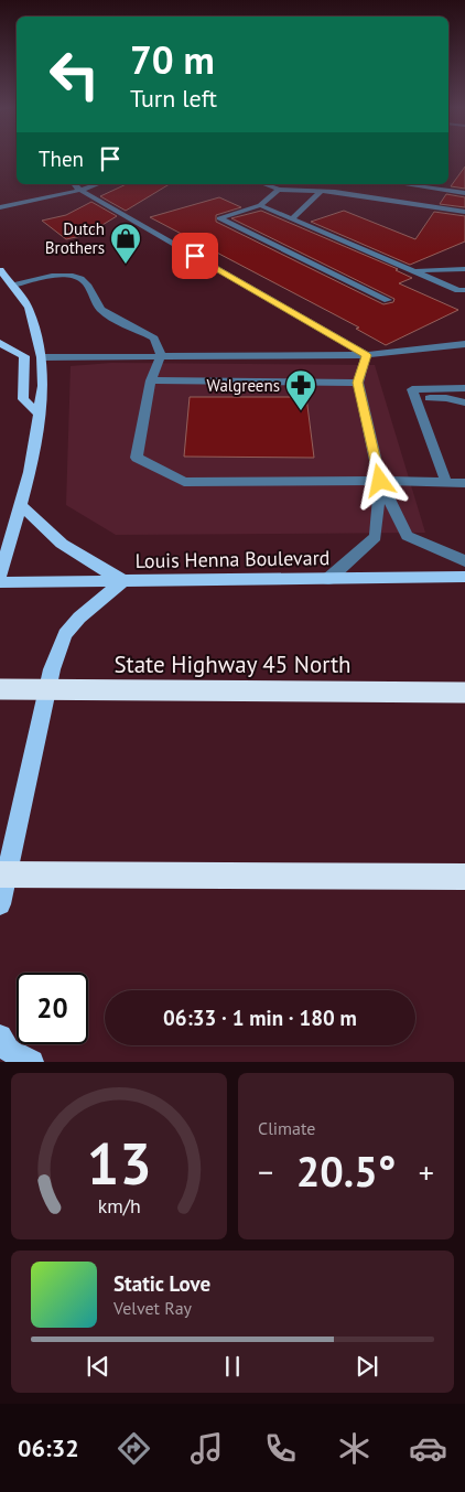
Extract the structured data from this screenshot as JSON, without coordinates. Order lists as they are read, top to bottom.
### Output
{
  "streets": {
    "highway": ["State Highway 45 North"],
    "main road": ["Louis Henna Boulevard"]
  },
  "places": {
    "shop": ["Dutch Brothers"],
    "pharmacy": ["Walgreens"]
  },
  "page": {
    "turn": ["70 m", "Turn left"],
    "then": "Then",
    "limit": "20",
    "trip": "06:33 · 1 min · 180 m",
    "tile": "Climate",
    "heat": ["−", "20.5°", "+"],
    "song": ["Static Love", "Velvet Ray"],
    "tabs": "06:32",
    "gauge": ["13", "km/h"]
  }
}
